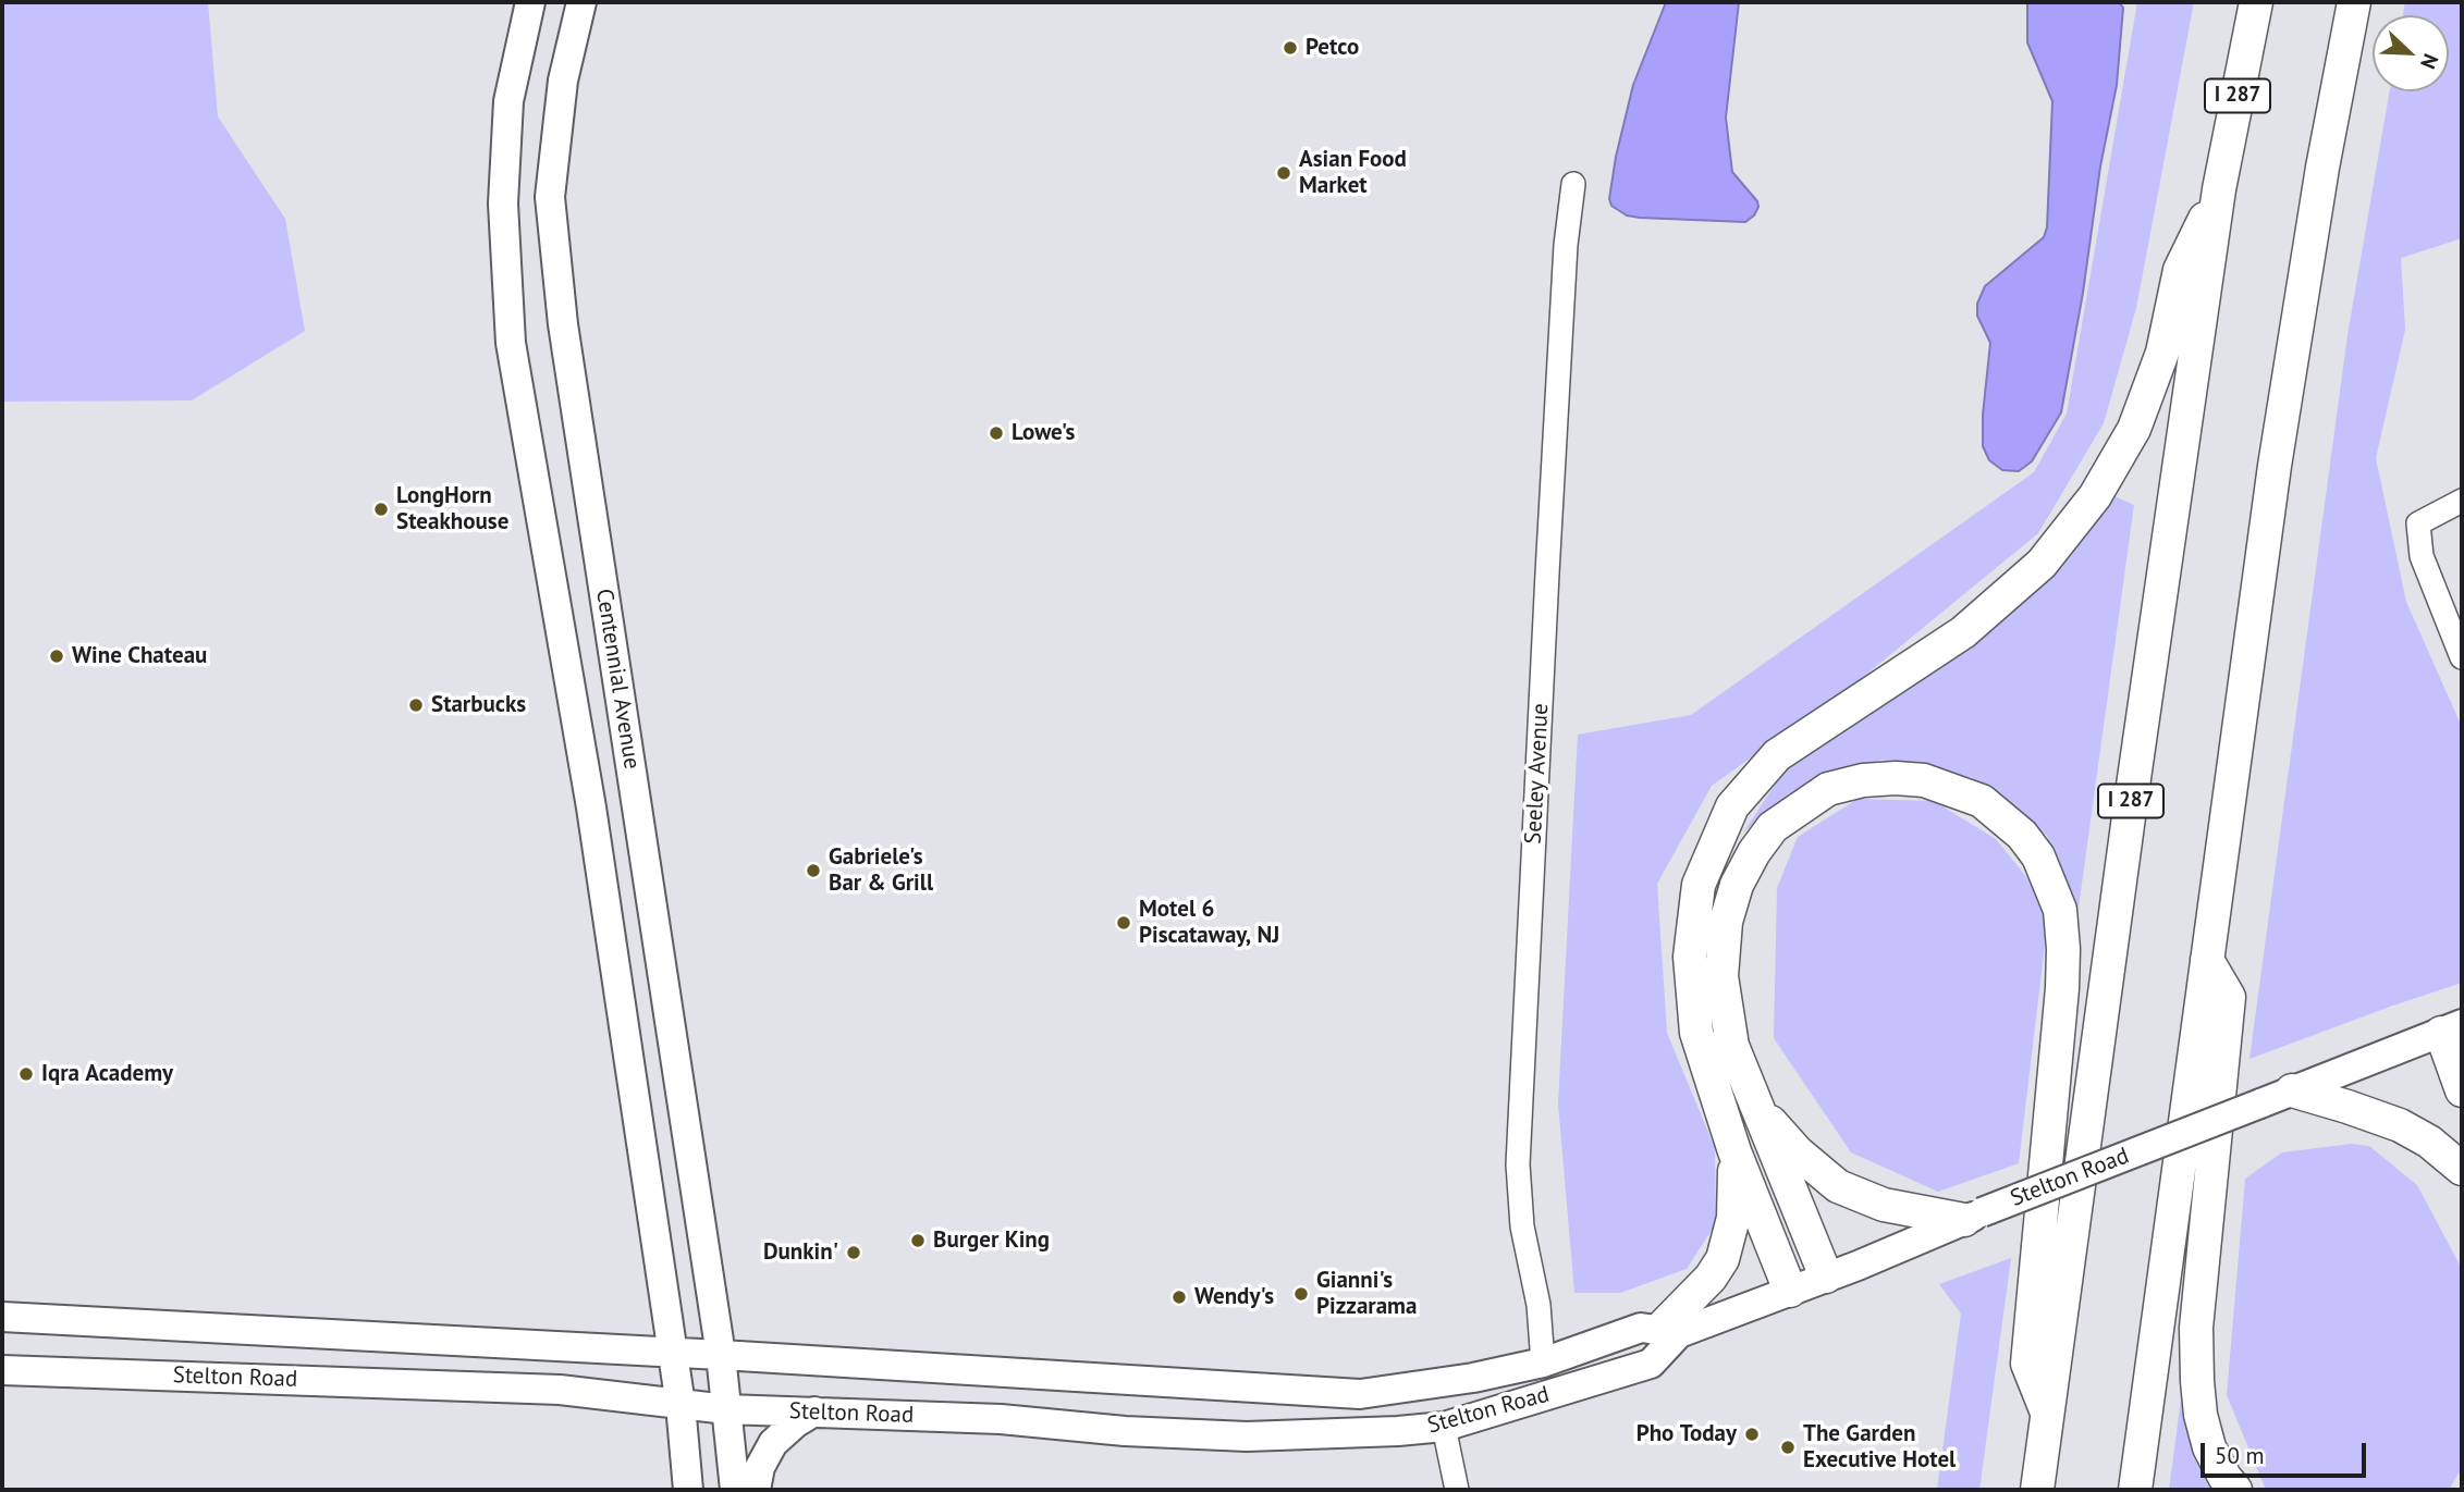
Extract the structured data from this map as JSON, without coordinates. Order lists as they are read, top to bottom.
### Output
{
  "streets": {
    "highway": ["I 287"],
    "main road": ["Centennial Avenue", "Stelton Road"],
    "street": ["Seeley Avenue"]
  },
  "crossings": [
    ["Centennial Avenue", "Stelton Road"],
    ["Seeley Avenue", "Stelton Road"]
  ],
  "places": [
    "Petco",
    "Asian Food Market",
    "Lowe's",
    "LongHorn Steakhouse",
    "Wine Chateau",
    "Starbucks",
    "Gabriele's Bar & Grill",
    "Motel 6 Piscataway, NJ",
    "Iqra Academy",
    "Burger King",
    "Dunkin'",
    "Gianni's Pizzarama",
    "Wendy's",
    "Pho Today",
    "The Garden Executive Hotel"
  ],
  "scale_bar": "50 m",
  "north": "bottom right"
}
